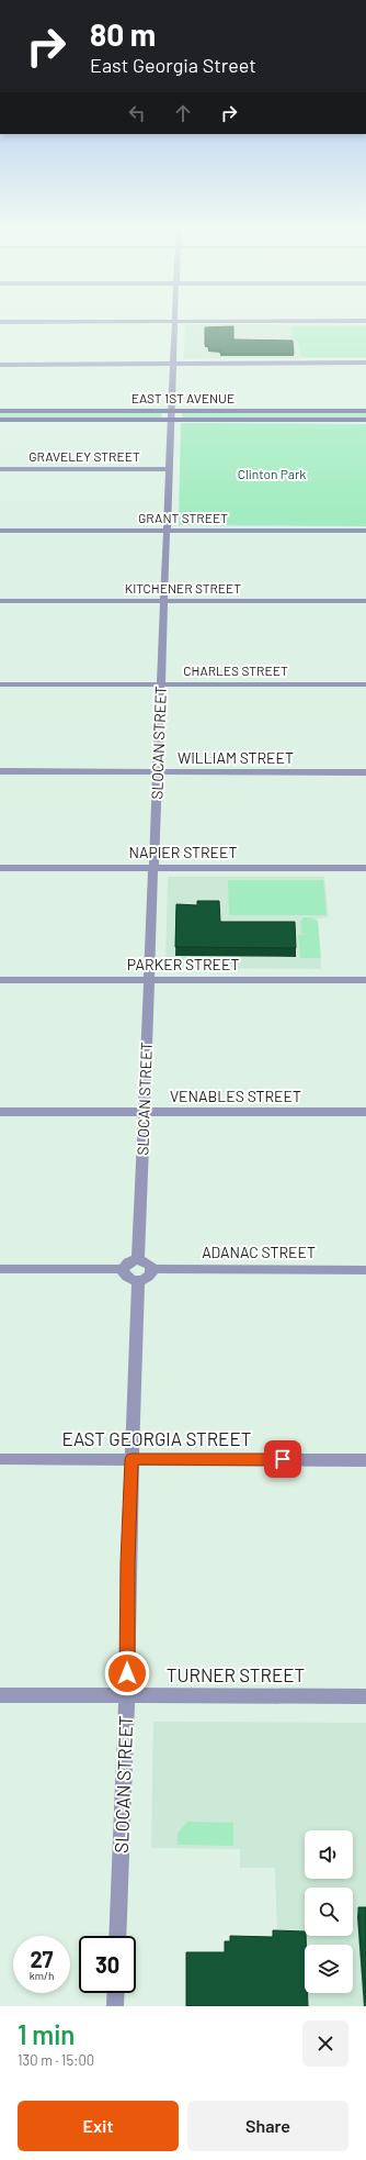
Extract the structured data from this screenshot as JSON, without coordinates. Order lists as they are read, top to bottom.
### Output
{
  "streets": {
    "main road": ["EAST 1ST AVENUE"],
    "street": [
      "GRAVELEY STREET",
      "GRANT STREET",
      "KITCHENER STREET",
      "CHARLES STREET",
      "SLOCAN STREET",
      "WILLIAM STREET",
      "NAPIER STREET",
      "PARKER STREET",
      "VENABLES STREET",
      "ADANAC STREET",
      "EAST GEORGIA STREET",
      "TURNER STREET"
    ]
  },
  "crossings": [
    ["EAST 1ST AVENUE", "SLOCAN STREET"],
    ["GRAVELEY STREET", "SLOCAN STREET"],
    ["GRANT STREET", "SLOCAN STREET"],
    ["KITCHENER STREET", "SLOCAN STREET"],
    ["CHARLES STREET", "SLOCAN STREET"],
    ["SLOCAN STREET", "WILLIAM STREET"],
    ["SLOCAN STREET", "NAPIER STREET"],
    ["SLOCAN STREET", "PARKER STREET"],
    ["SLOCAN STREET", "VENABLES STREET"],
    ["SLOCAN STREET", "ADANAC STREET"],
    ["SLOCAN STREET", "EAST GEORGIA STREET"],
    ["SLOCAN STREET", "TURNER STREET"]
  ],
  "parks": ["Clinton Park"],
  "page": {
    "turn": ["80 m", "East Georgia Street"],
    "speed": "27 km/h",
    "limit": "30",
    "heading": ["1 min", "130 m · 15:00"],
    "buttons": ["Exit", "Share"]
  }
}
